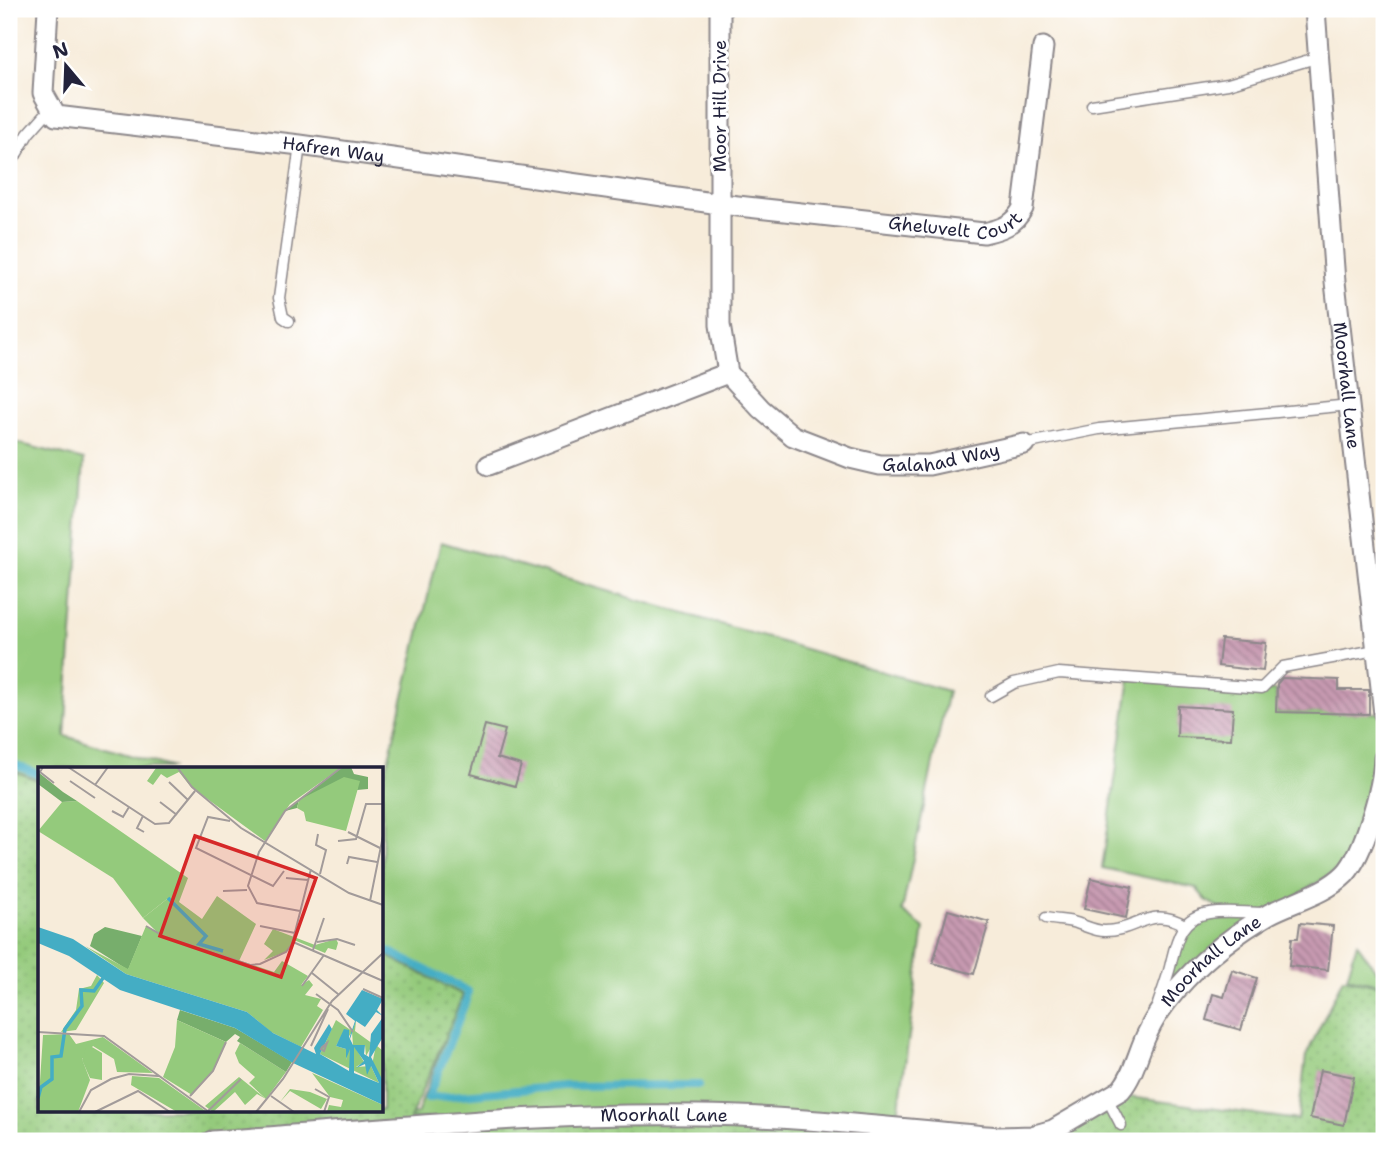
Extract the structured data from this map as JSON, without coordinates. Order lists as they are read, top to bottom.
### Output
{
  "streets": {
    "street": [
      "Moor Hill Drive",
      "Hafren Way",
      "Gheluvelt Court",
      "Moorhall Lane",
      "Galahad Way"
    ]
  },
  "crossings": [
    ["Moor Hill Drive", "Hafren Way"],
    ["Moor Hill Drive", "Gheluvelt Court"],
    ["Hafren Way", "Gheluvelt Court"],
    ["Moorhall Lane", "Galahad Way"]
  ],
  "north": "top"
}
